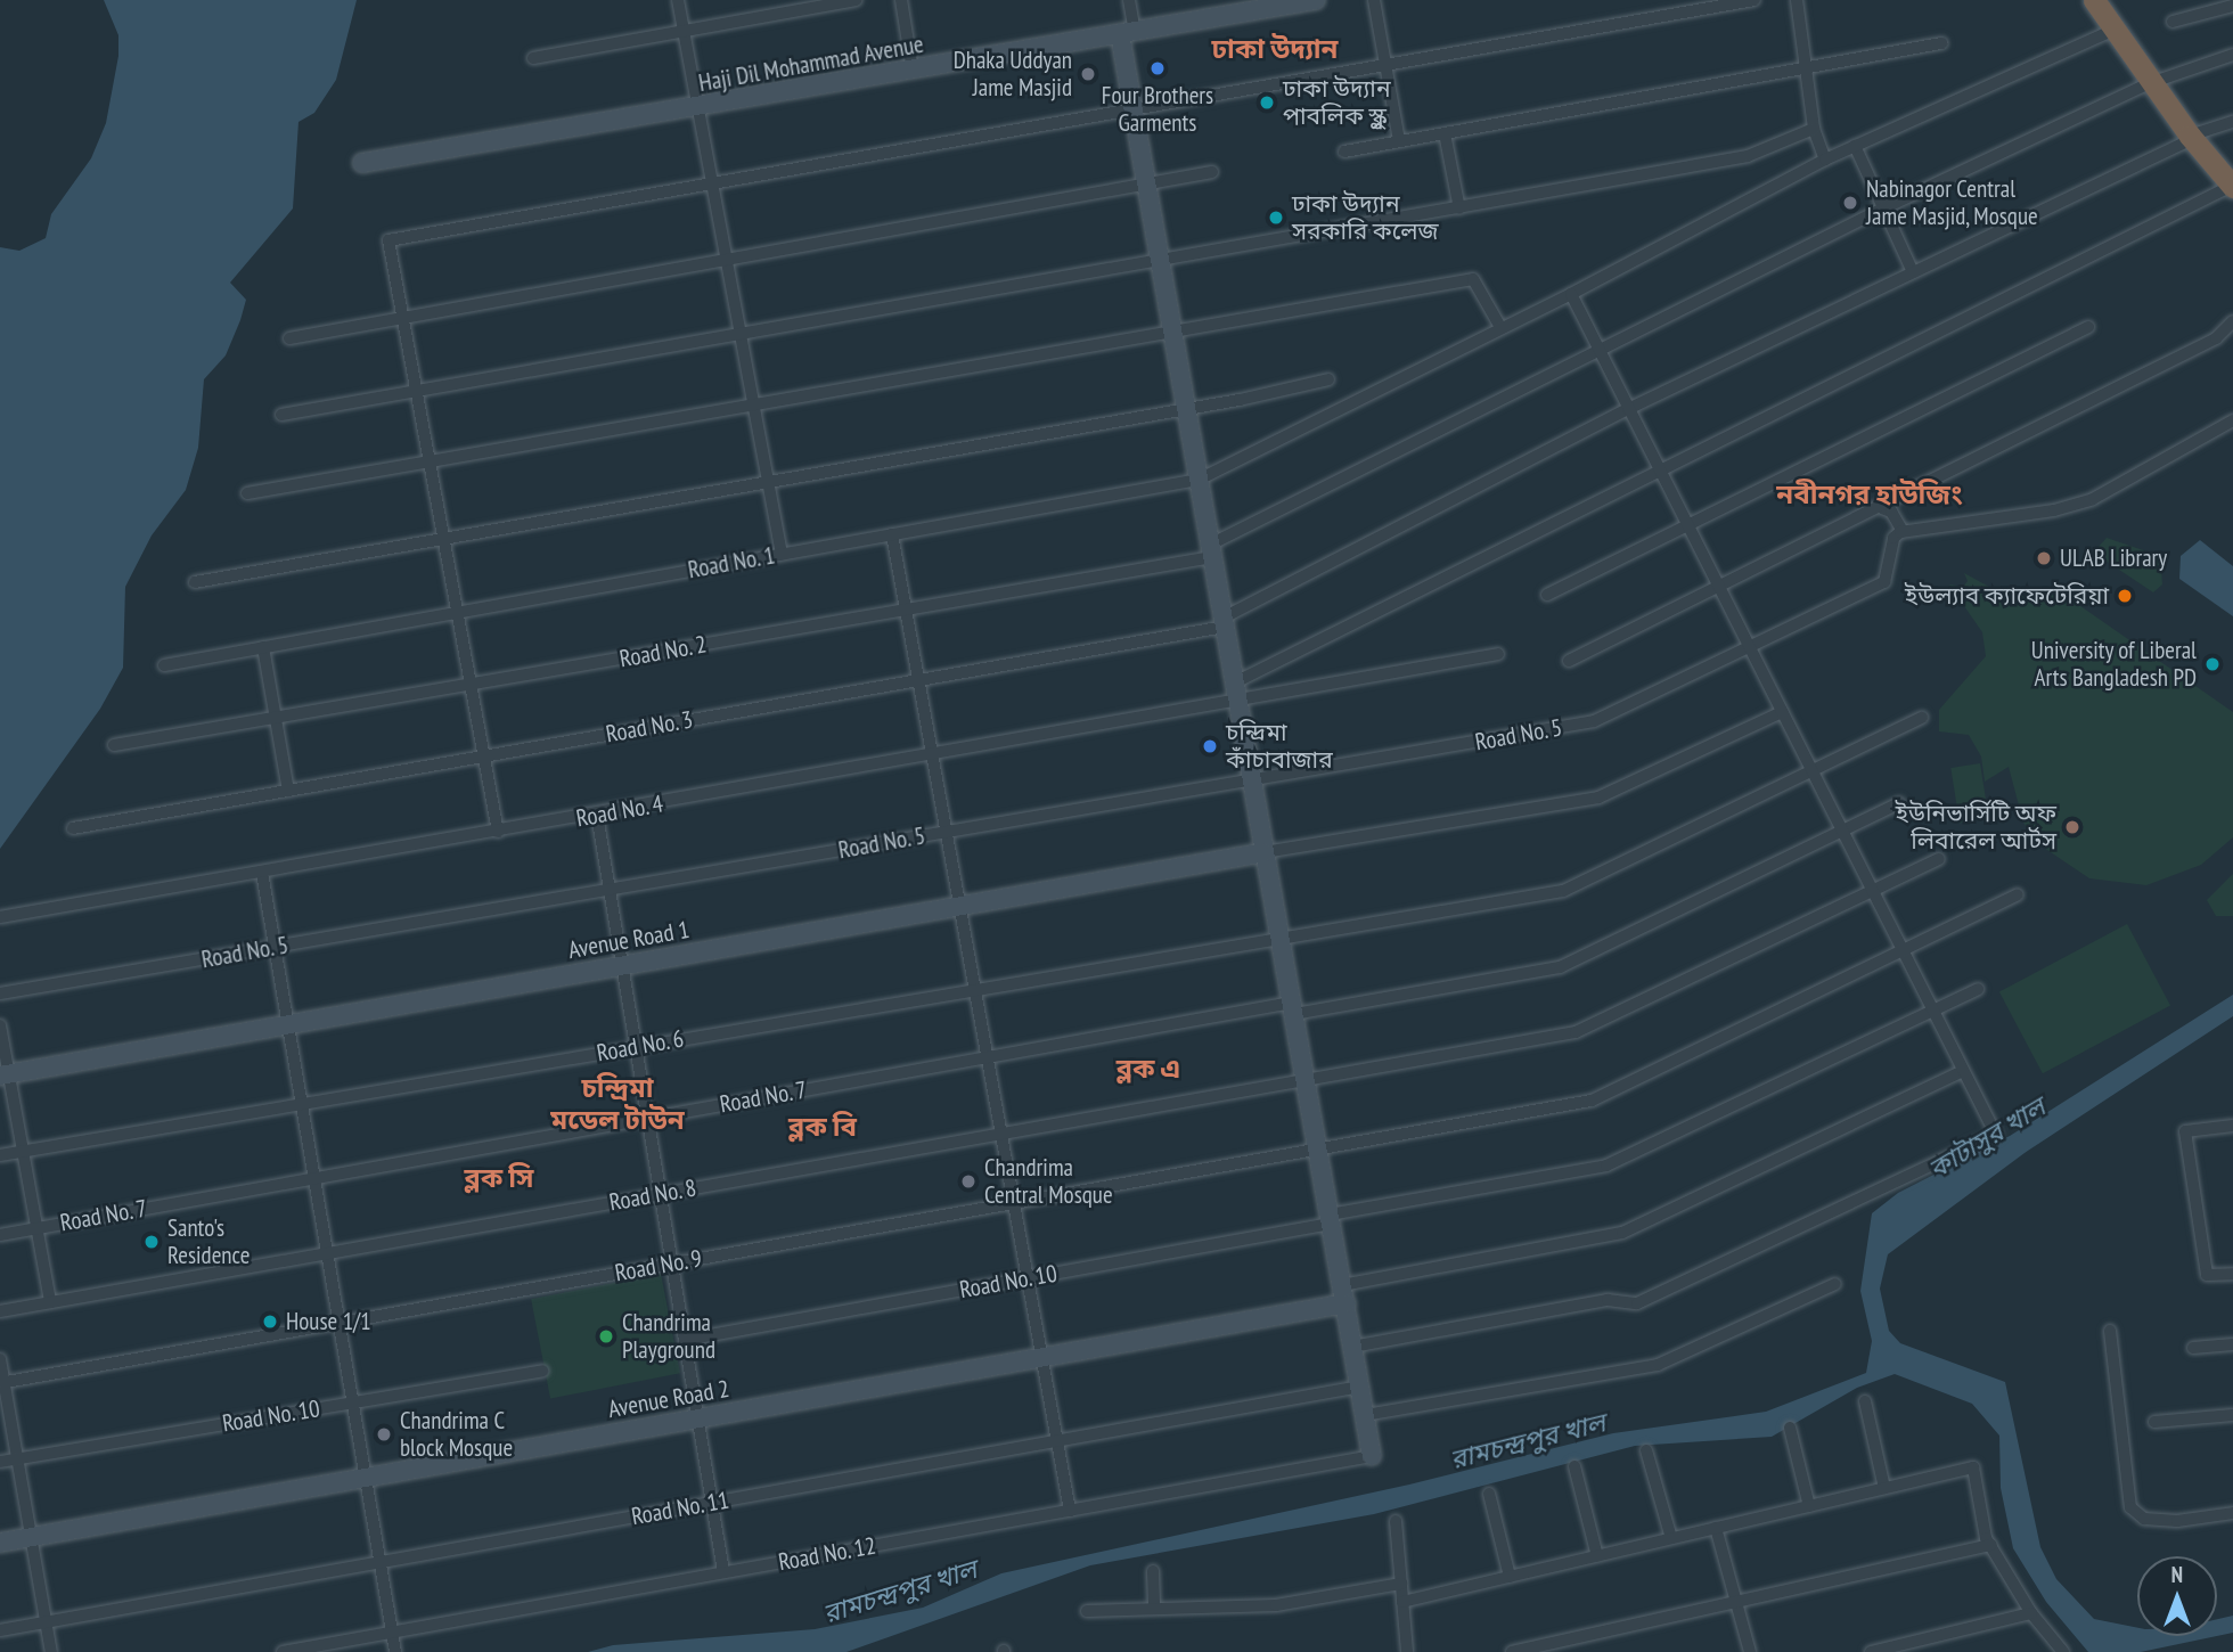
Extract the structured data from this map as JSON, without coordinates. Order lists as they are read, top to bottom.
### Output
{
  "streets": {
    "street": [
      "Haji Dil Mohammad Avenue",
      "Road No. 1",
      "Road No. 2",
      "Road No. 3",
      "Road No. 5",
      "Road No. 4",
      "Avenue Road 1",
      "Road No. 6",
      "Road No. 7",
      "Road No. 8",
      "Road No. 9",
      "Road No. 10",
      "Avenue Road 2",
      "Road No. 11",
      "Road No. 12"
    ]
  },
  "districts": [
    "ঢাকা উদ্যান",
    "নবীনগর হাউজিং",
    "ব্লক এ",
    "চন্দ্রিমা মডেল টাউন",
    "ব্লক বি",
    "ব্লক সি"
  ],
  "water": ["কাটাসুর খাল", "রামচন্দ্রপুর খাল"],
  "places": [
    "Four Brothers Garments",
    "Dhaka Uddyan Jame Masjid",
    "ঢাকা উদ্যান পাবলিক স্কুল",
    "Nabinagor Central Jame Masjid, Mosque",
    "ঢাকা উদ্যান সরকারি কলেজ",
    "ULAB Library",
    "ইউল্যাব ক্যাফেটেরিয়া",
    "University of Liberal Arts Bangladesh PD",
    "চন্দ্রিমা কাঁচাবাজার",
    "ইউনিভার্সিটি অফ লিবারেল আর্টস",
    "Chandrima Central Mosque",
    "Santo's Residence",
    "House 1/1",
    "Chandrima Playground",
    "Chandrima C block Mosque"
  ],
  "north": "top"
}
